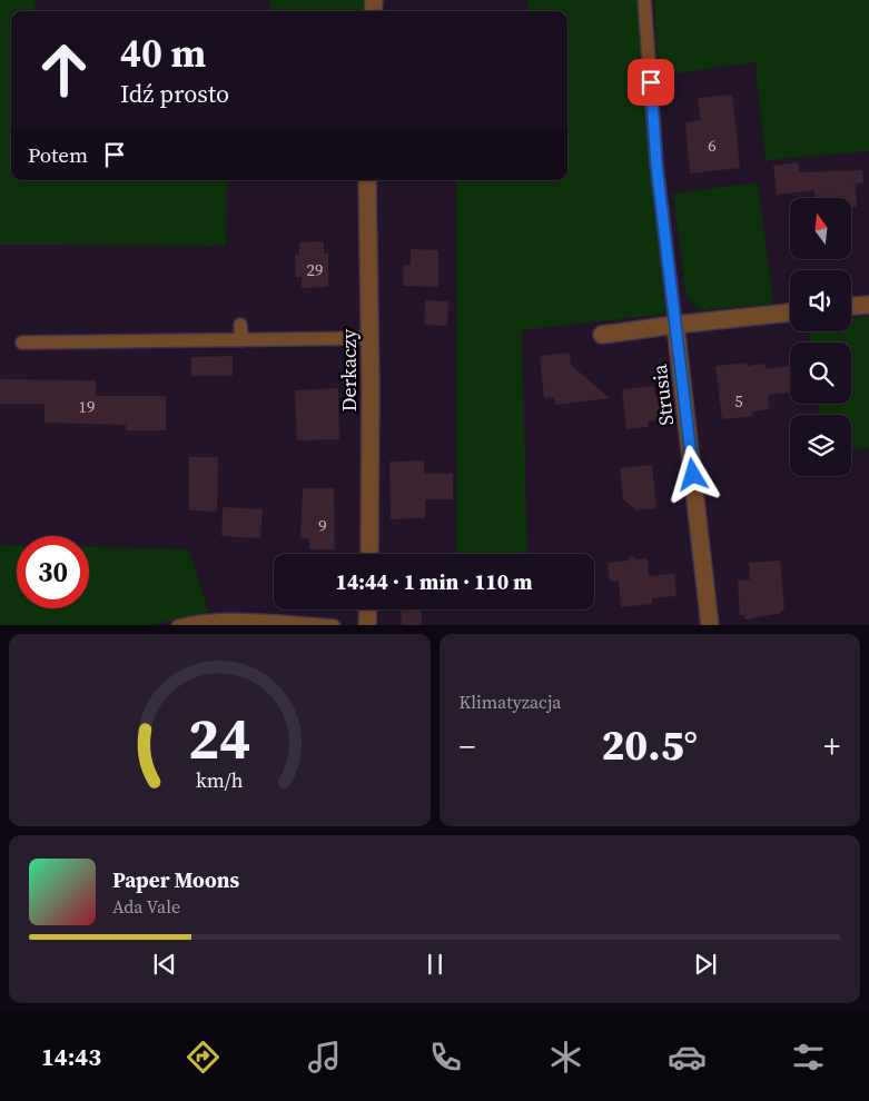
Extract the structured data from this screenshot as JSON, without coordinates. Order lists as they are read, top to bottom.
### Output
{
  "streets": {
    "street": ["Derkaczy", "Strusia"]
  },
  "house_numbers": [
    "6",
    "29",
    "5",
    "19",
    "9"
  ],
  "north": "top",
  "page": {
    "turn": ["40 m", "Idź prosto"],
    "then": "Potem",
    "limit": "30",
    "trip": "14:44 · 1 min · 110 m",
    "tile": "Klimatyzacja",
    "heat": ["−", "20.5°", "+"],
    "song": ["Paper Moons", "Ada Vale"],
    "tabs": "14:43",
    "gauge": ["24", "km/h"]
  }
}
